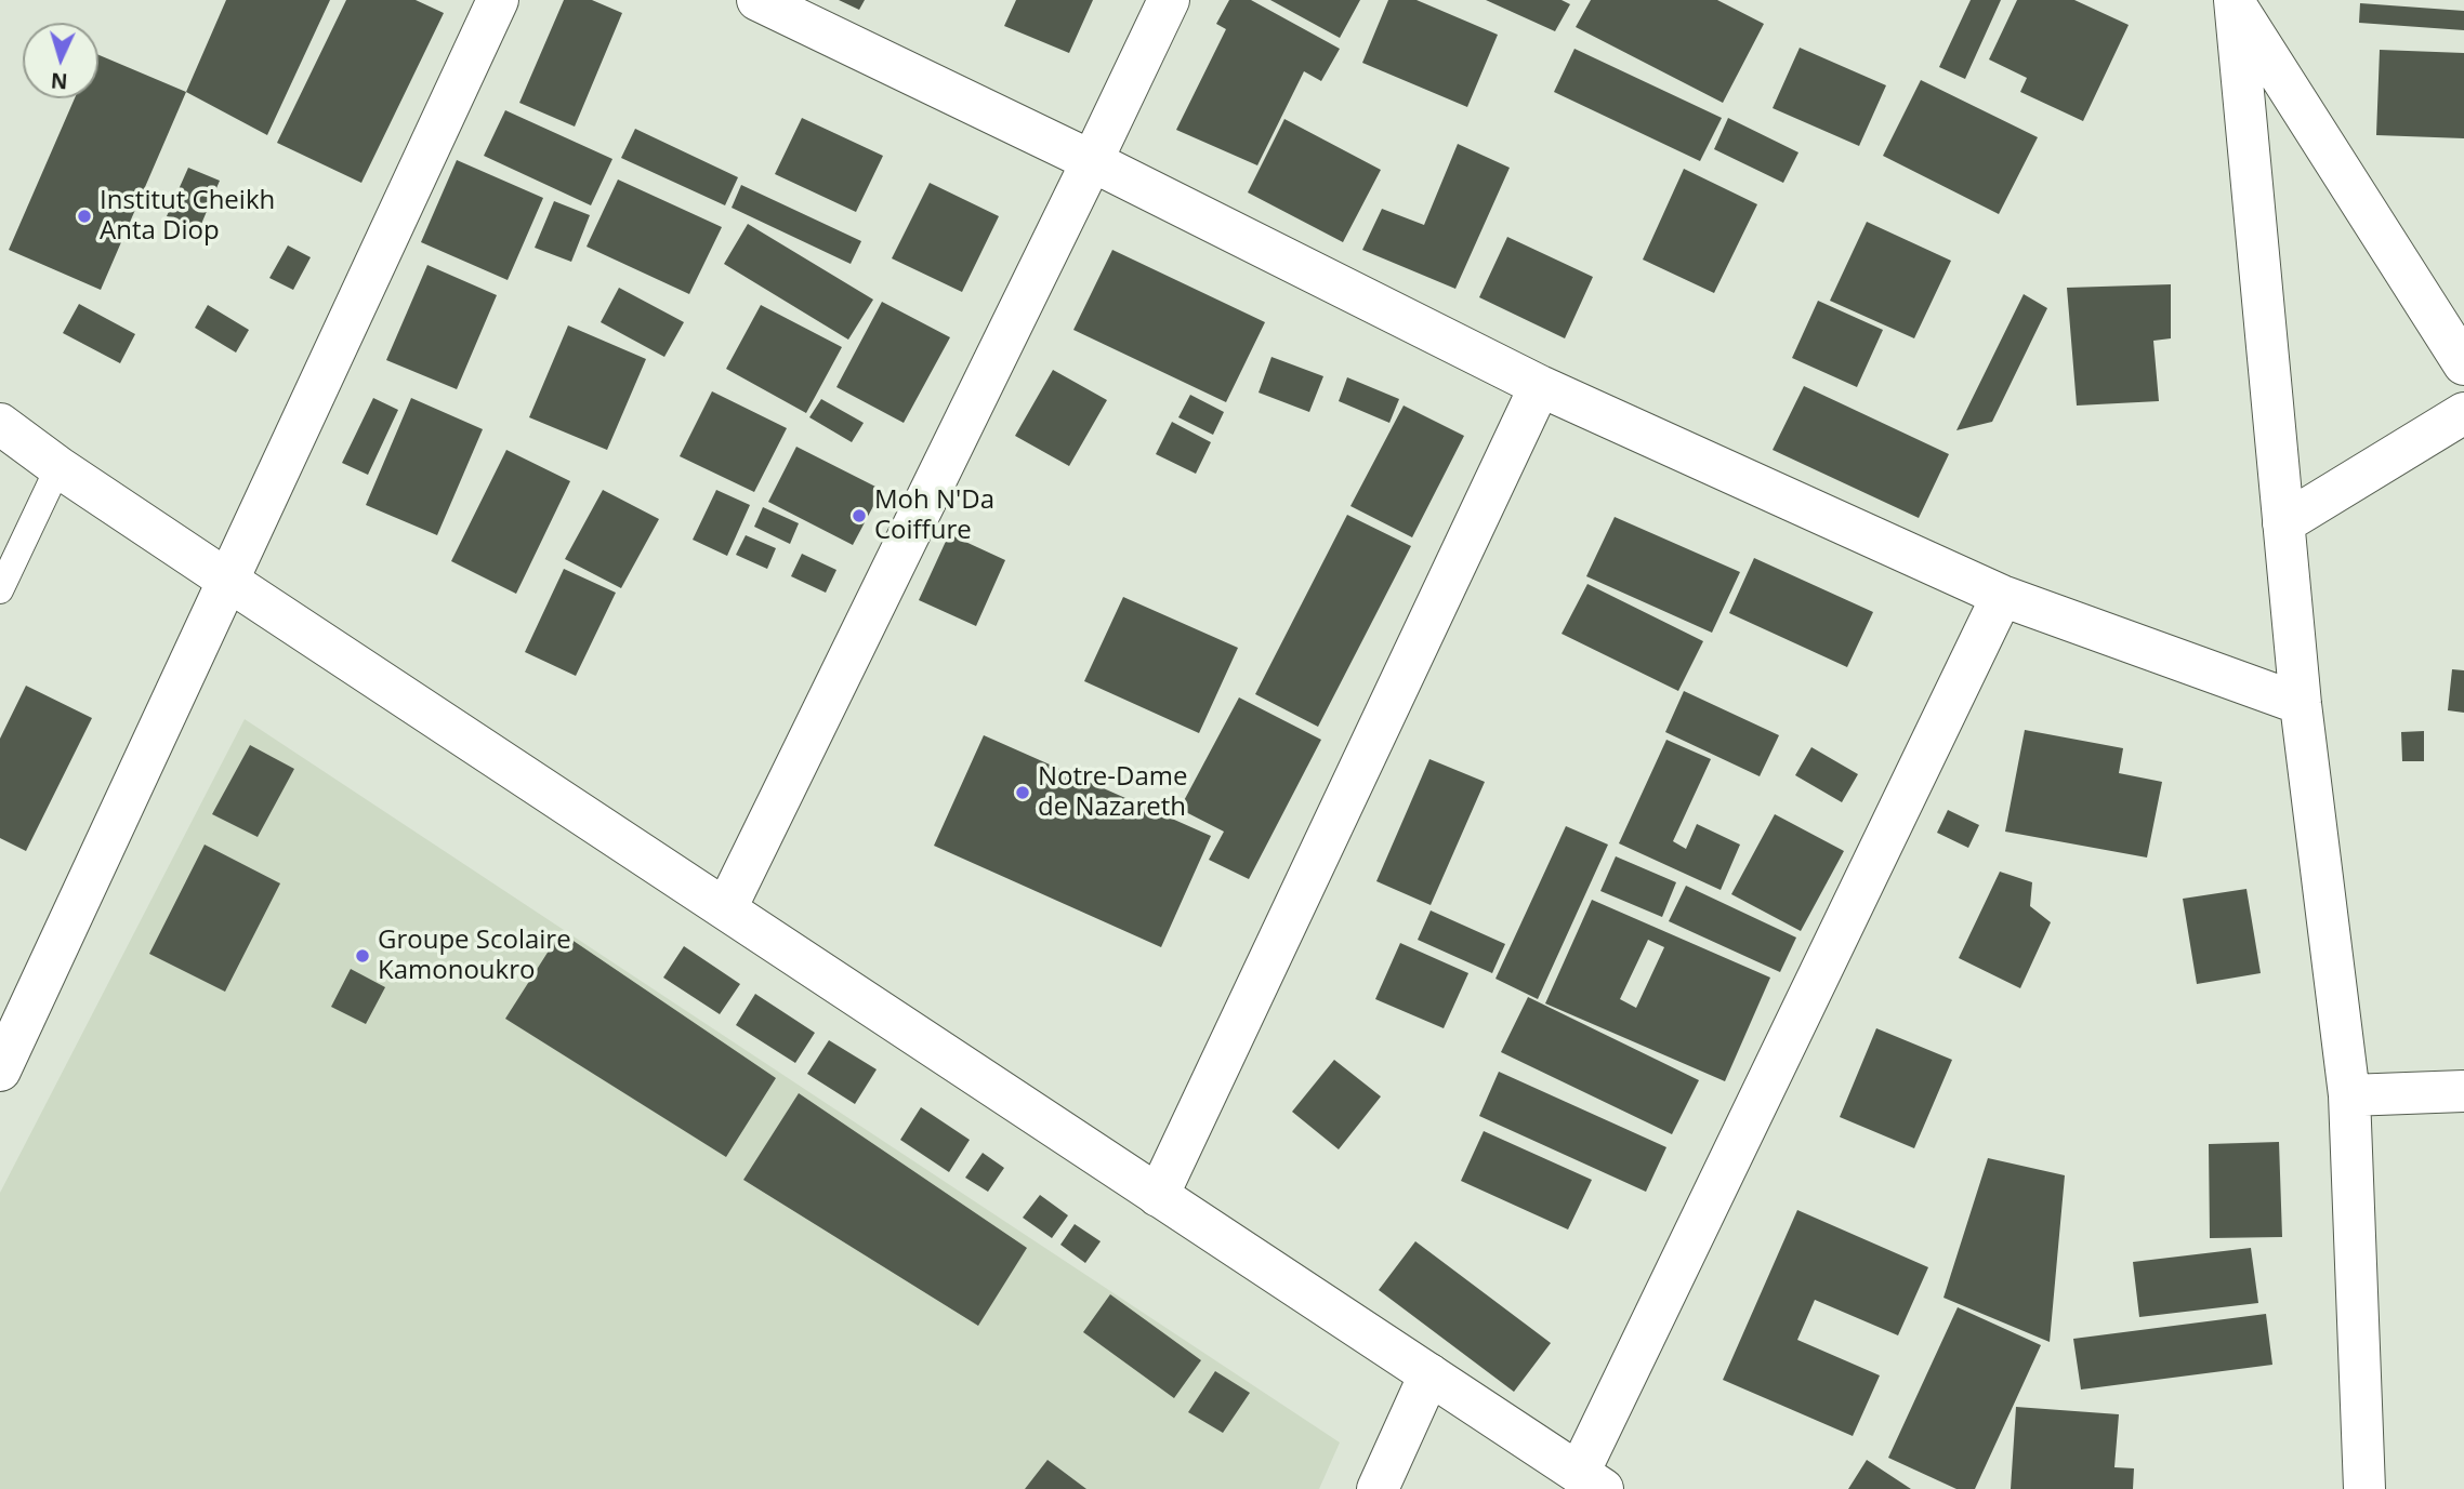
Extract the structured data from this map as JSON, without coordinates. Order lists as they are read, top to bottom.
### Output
{
  "places": [
    "Institut Cheikh Anta Diop",
    "Moh N'Da Coiffure",
    "Notre-Dame de Nazareth",
    "Groupe Scolaire Kamonoukro"
  ],
  "north": "bottom"
}
